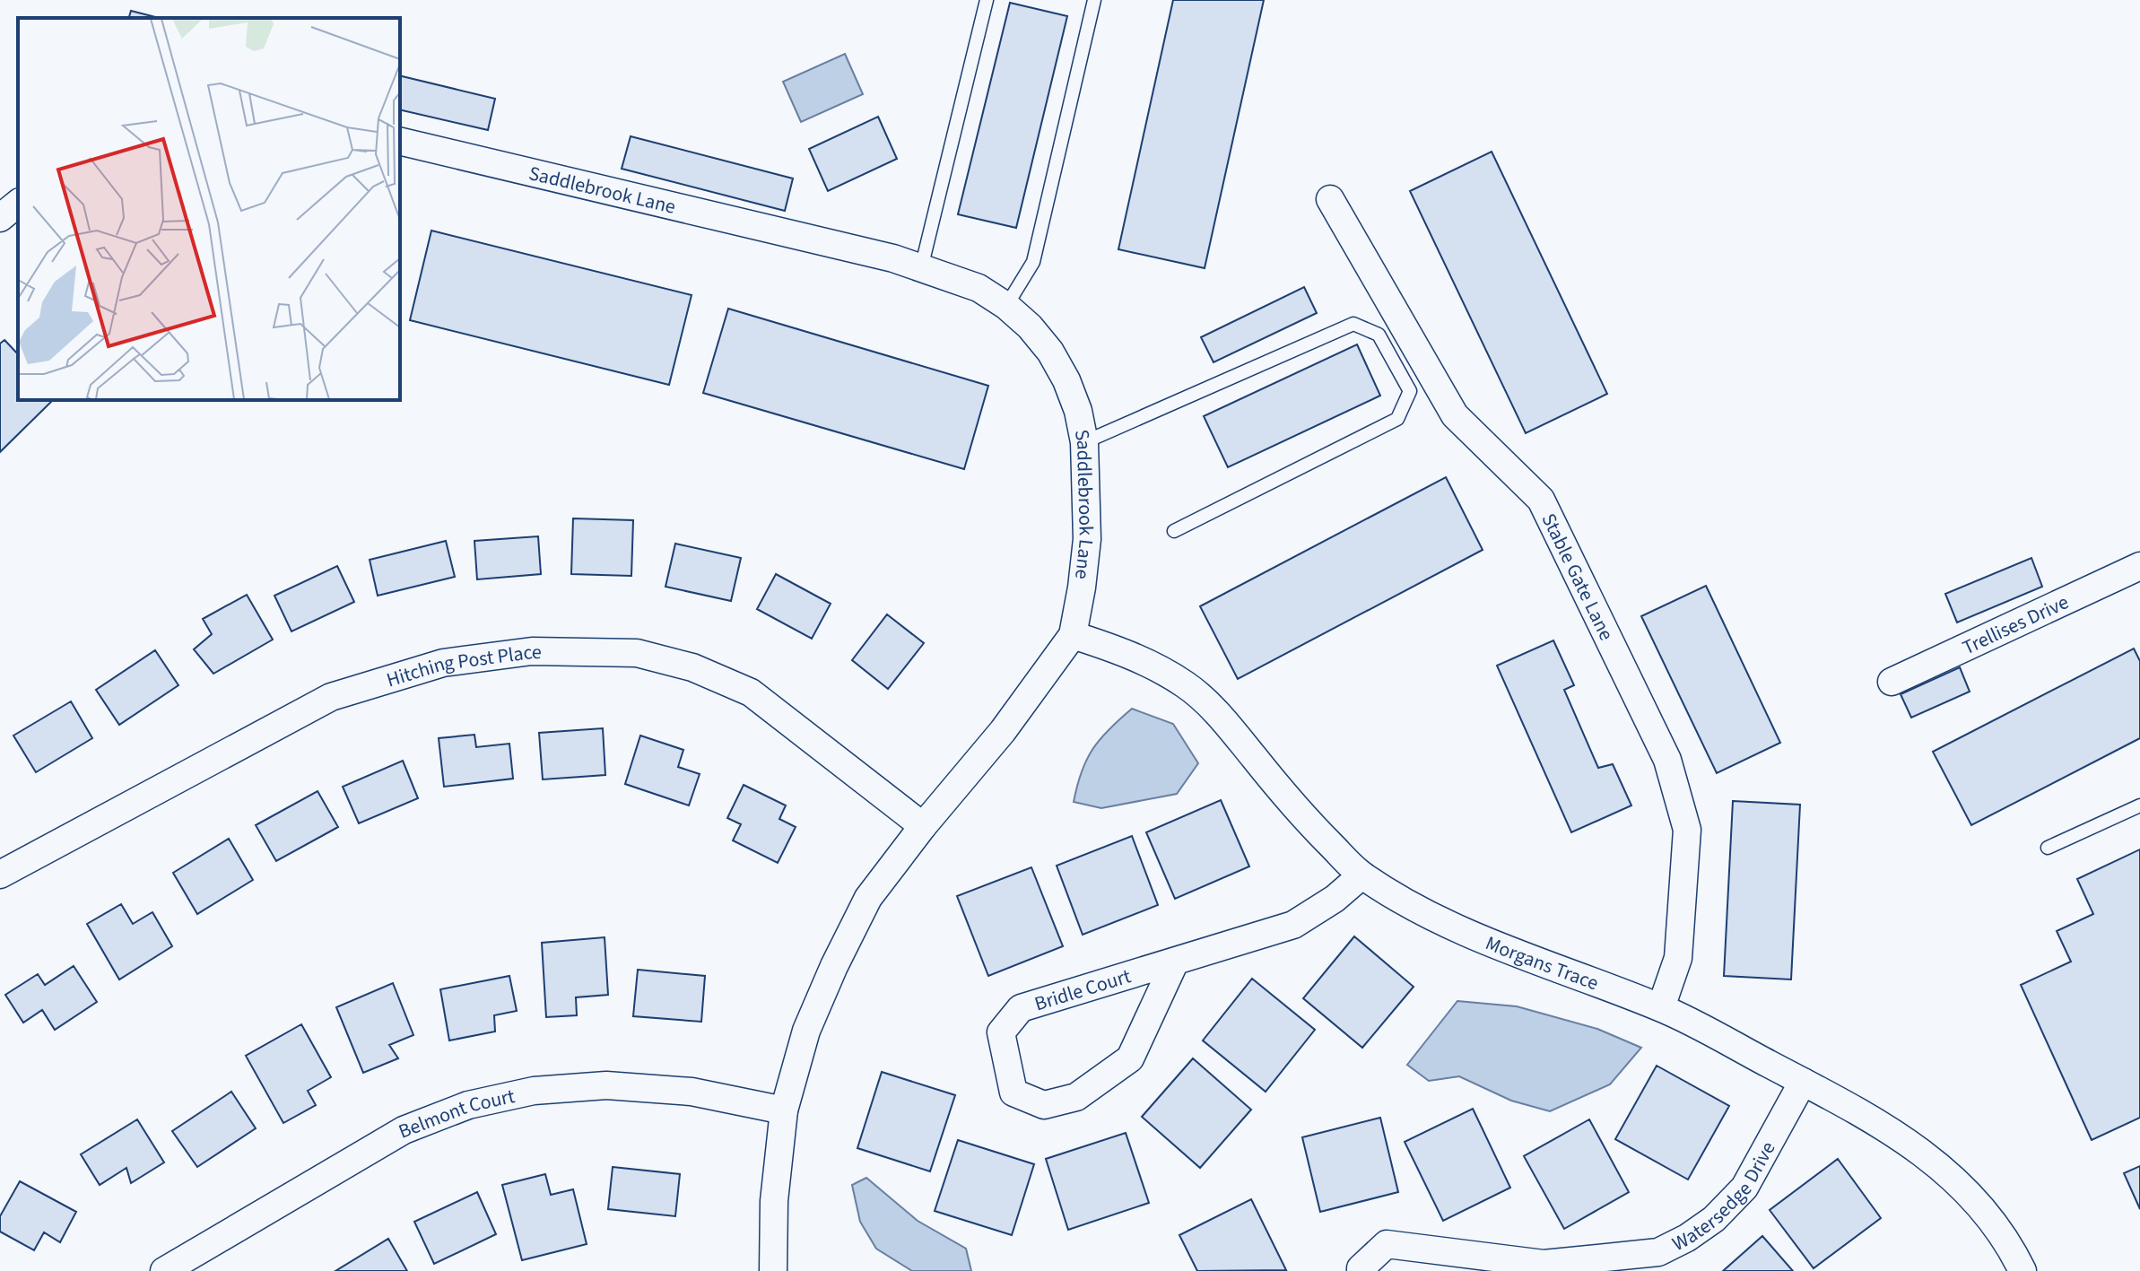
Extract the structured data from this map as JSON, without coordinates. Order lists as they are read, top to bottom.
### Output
{
  "streets": {
    "street": [
      "Saddlebrook Lane",
      "Stable Gate Lane",
      "Trellises Drive",
      "Hitching Post Place",
      "Morgans Trace",
      "Bridle Court",
      "Belmont Court",
      "Watersedge Drive"
    ]
  },
  "crossings": [
    ["Saddlebrook Lane", "Hitching Post Place"],
    ["Saddlebrook Lane", "Morgans Trace"],
    ["Saddlebrook Lane", "Belmont Court"],
    ["Stable Gate Lane", "Morgans Trace"],
    ["Morgans Trace", "Bridle Court"],
    ["Morgans Trace", "Watersedge Drive"]
  ]
}
